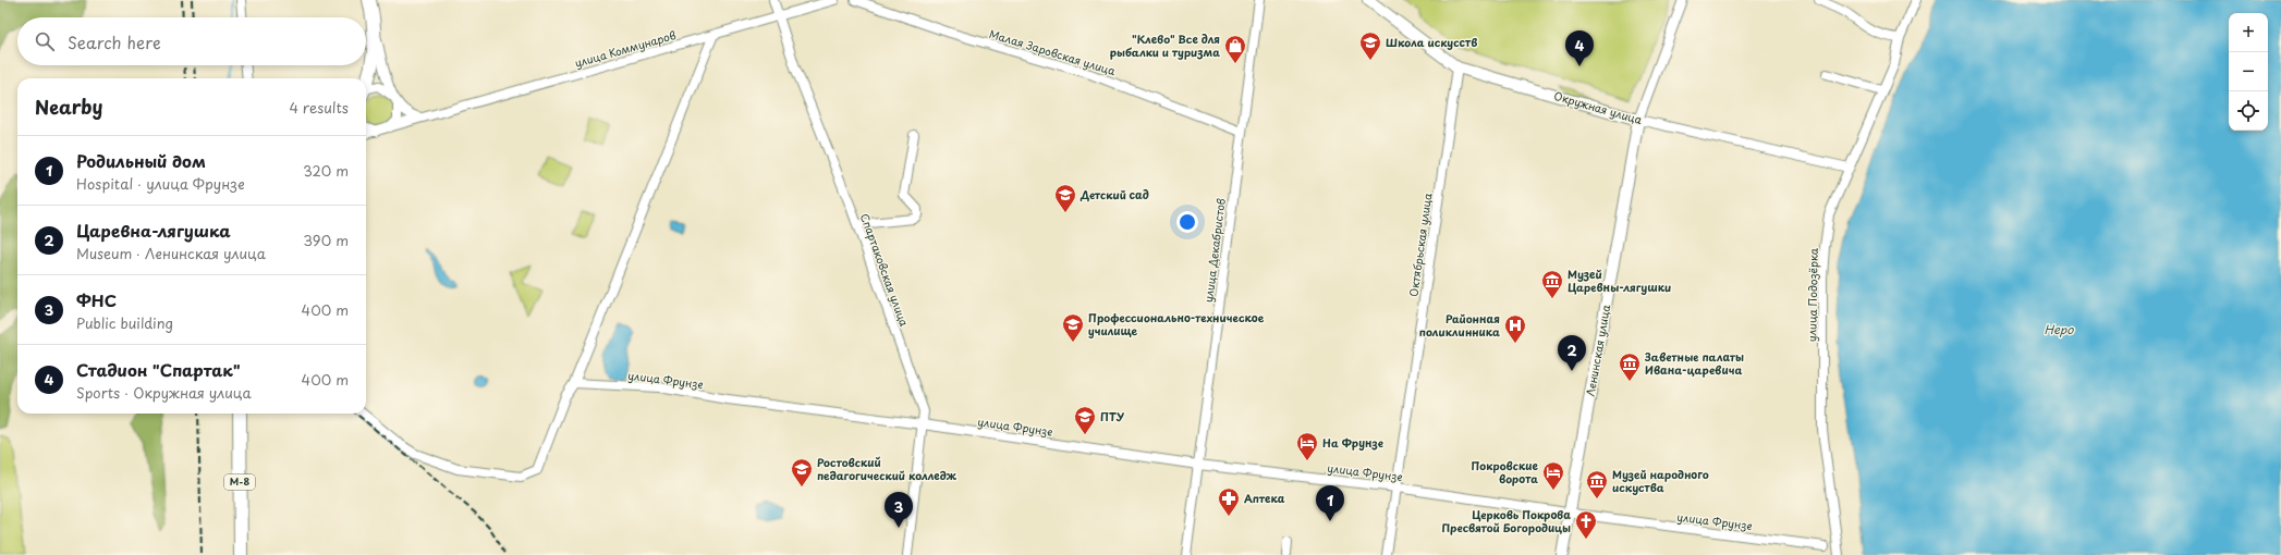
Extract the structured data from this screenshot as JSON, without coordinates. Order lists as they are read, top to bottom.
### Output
{
  "streets": {
    "highway": ["М-8"],
    "main road": ["Окружная улица", "Ленинская улица"],
    "street": [
      "улица Коммунаров",
      "Малая Заровская улица",
      "Октябрьская улица",
      "улица Декабристов",
      "Спартаковская улица",
      "улица Подозёрка",
      "улица Фрунзе"
    ]
  },
  "crossings": [
    ["улица Коммунаров", "Спартаковская улица"],
    ["Малая Заровская улица", "улица Декабристов"],
    ["Окружная улица", "Октябрьская улица"],
    ["Окружная улица", "улица Подозёрка"],
    ["Окружная улица", "Ленинская улица"],
    ["Октябрьская улица", "улица Фрунзе"],
    ["улица Декабристов", "улица Фрунзе"],
    ["Спартаковская улица", "улица Фрунзе"],
    ["Ленинская улица", "улица Фрунзе"]
  ],
  "water": ["Неро"],
  "places": {
    "school or university": [
      "Школа искусств",
      "Детский сад",
      "Профессионально-техническое училище",
      "ПТУ",
      "Ростовский педагогический колледж"
    ],
    "shop": ["\"Клево\" Все для рыбалки и туризма"],
    "museum": ["Музей Царевны-лягушки", "Заветные палаты Ивана-царевича", "Музей народного искуства"],
    "hospital": ["Районная поликлинника"],
    "hotel": ["На Фрунзе", "Покровские ворота"],
    "pharmacy": ["Аптека"],
    "church": ["Церковь Покрова Пресвятой Богородицы"]
  },
  "page": {
    "map_buttons": ["+", "−"],
    "search": "Search here",
    "pins": [
      "4",
      "2",
      "1",
      "3"
    ],
    "heading": ["Nearby", "4 results"],
    "list": [
      {
        "mark": "1",
        "name": "Родильный дом",
        "note": "Hospital · улица Фрунзе",
        "value": "320 m"
      },
      {
        "mark": "2",
        "name": "Царевна-лягушка",
        "note": "Museum · Ленинская улица",
        "value": "390 m"
      },
      {
        "mark": "3",
        "name": "ФНС",
        "note": "Public building",
        "value": "400 m"
      },
      {
        "mark": "4",
        "name": "Стадион \"Спартак\"",
        "note": "Sports · Окружная улица",
        "value": "400 m"
      }
    ]
  }
}
